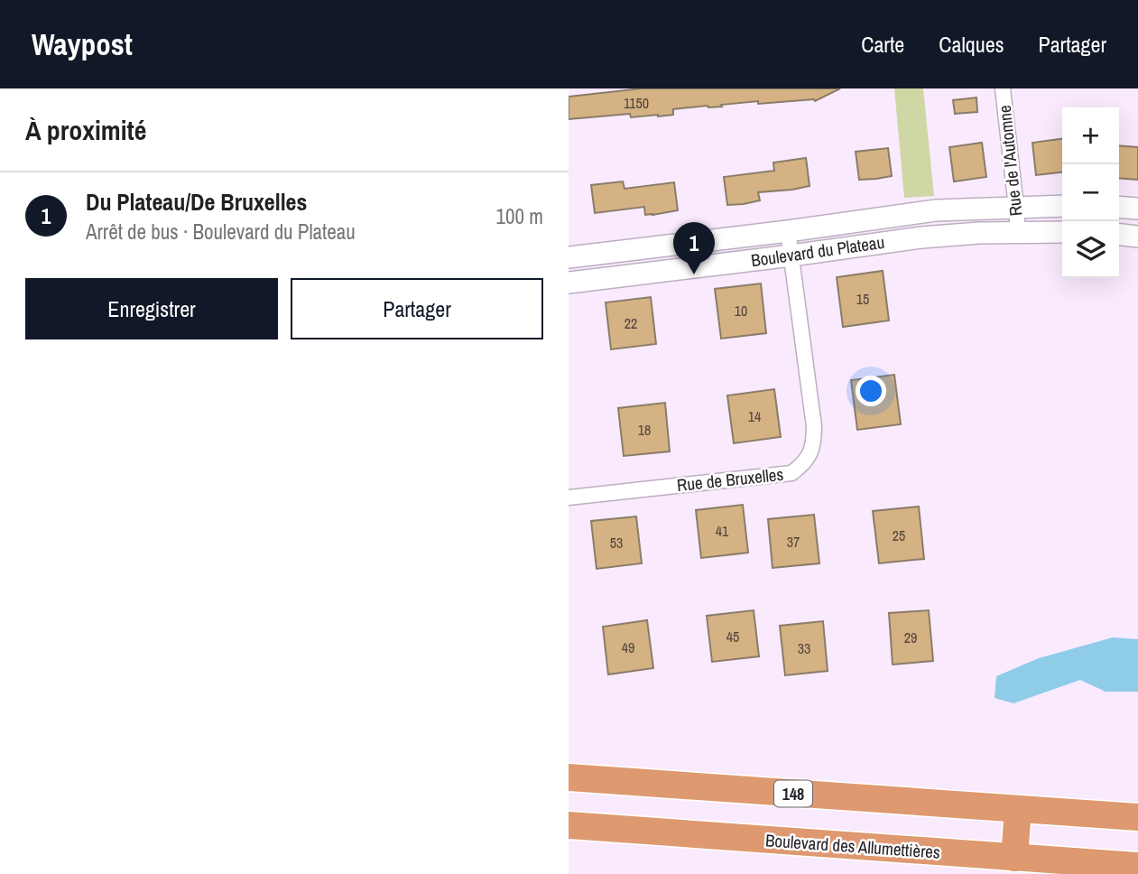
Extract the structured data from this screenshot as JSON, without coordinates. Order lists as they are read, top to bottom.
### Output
{
  "streets": {
    "highway": ["148", "Boulevard des Allumettières"],
    "main road": ["Boulevard du Plateau"],
    "street": ["Rue de l'Automne", "Rue de Bruxelles"]
  },
  "crossings": [
    ["Rue de l'Automne", "Boulevard du Plateau"],
    ["Boulevard du Plateau", "Rue de Bruxelles"]
  ],
  "house_numbers": [
    "1150",
    "15",
    "10",
    "22",
    "14",
    "18",
    "41",
    "25",
    "37",
    "53",
    "45",
    "29",
    "49",
    "33"
  ],
  "page": {
    "header": "Waypost",
    "nav": ["Carte", "Calques", "Partager"],
    "heading": "À proximité",
    "map_buttons": ["+", "−"],
    "list": [
      {
        "mark": "1",
        "name": "Du Plateau/De Bruxelles",
        "note": "Arrêt de bus · Boulevard du Plateau",
        "value": "100 m"
      }
    ],
    "pins": "1",
    "buttons": ["Enregistrer", "Partager"]
  }
}
